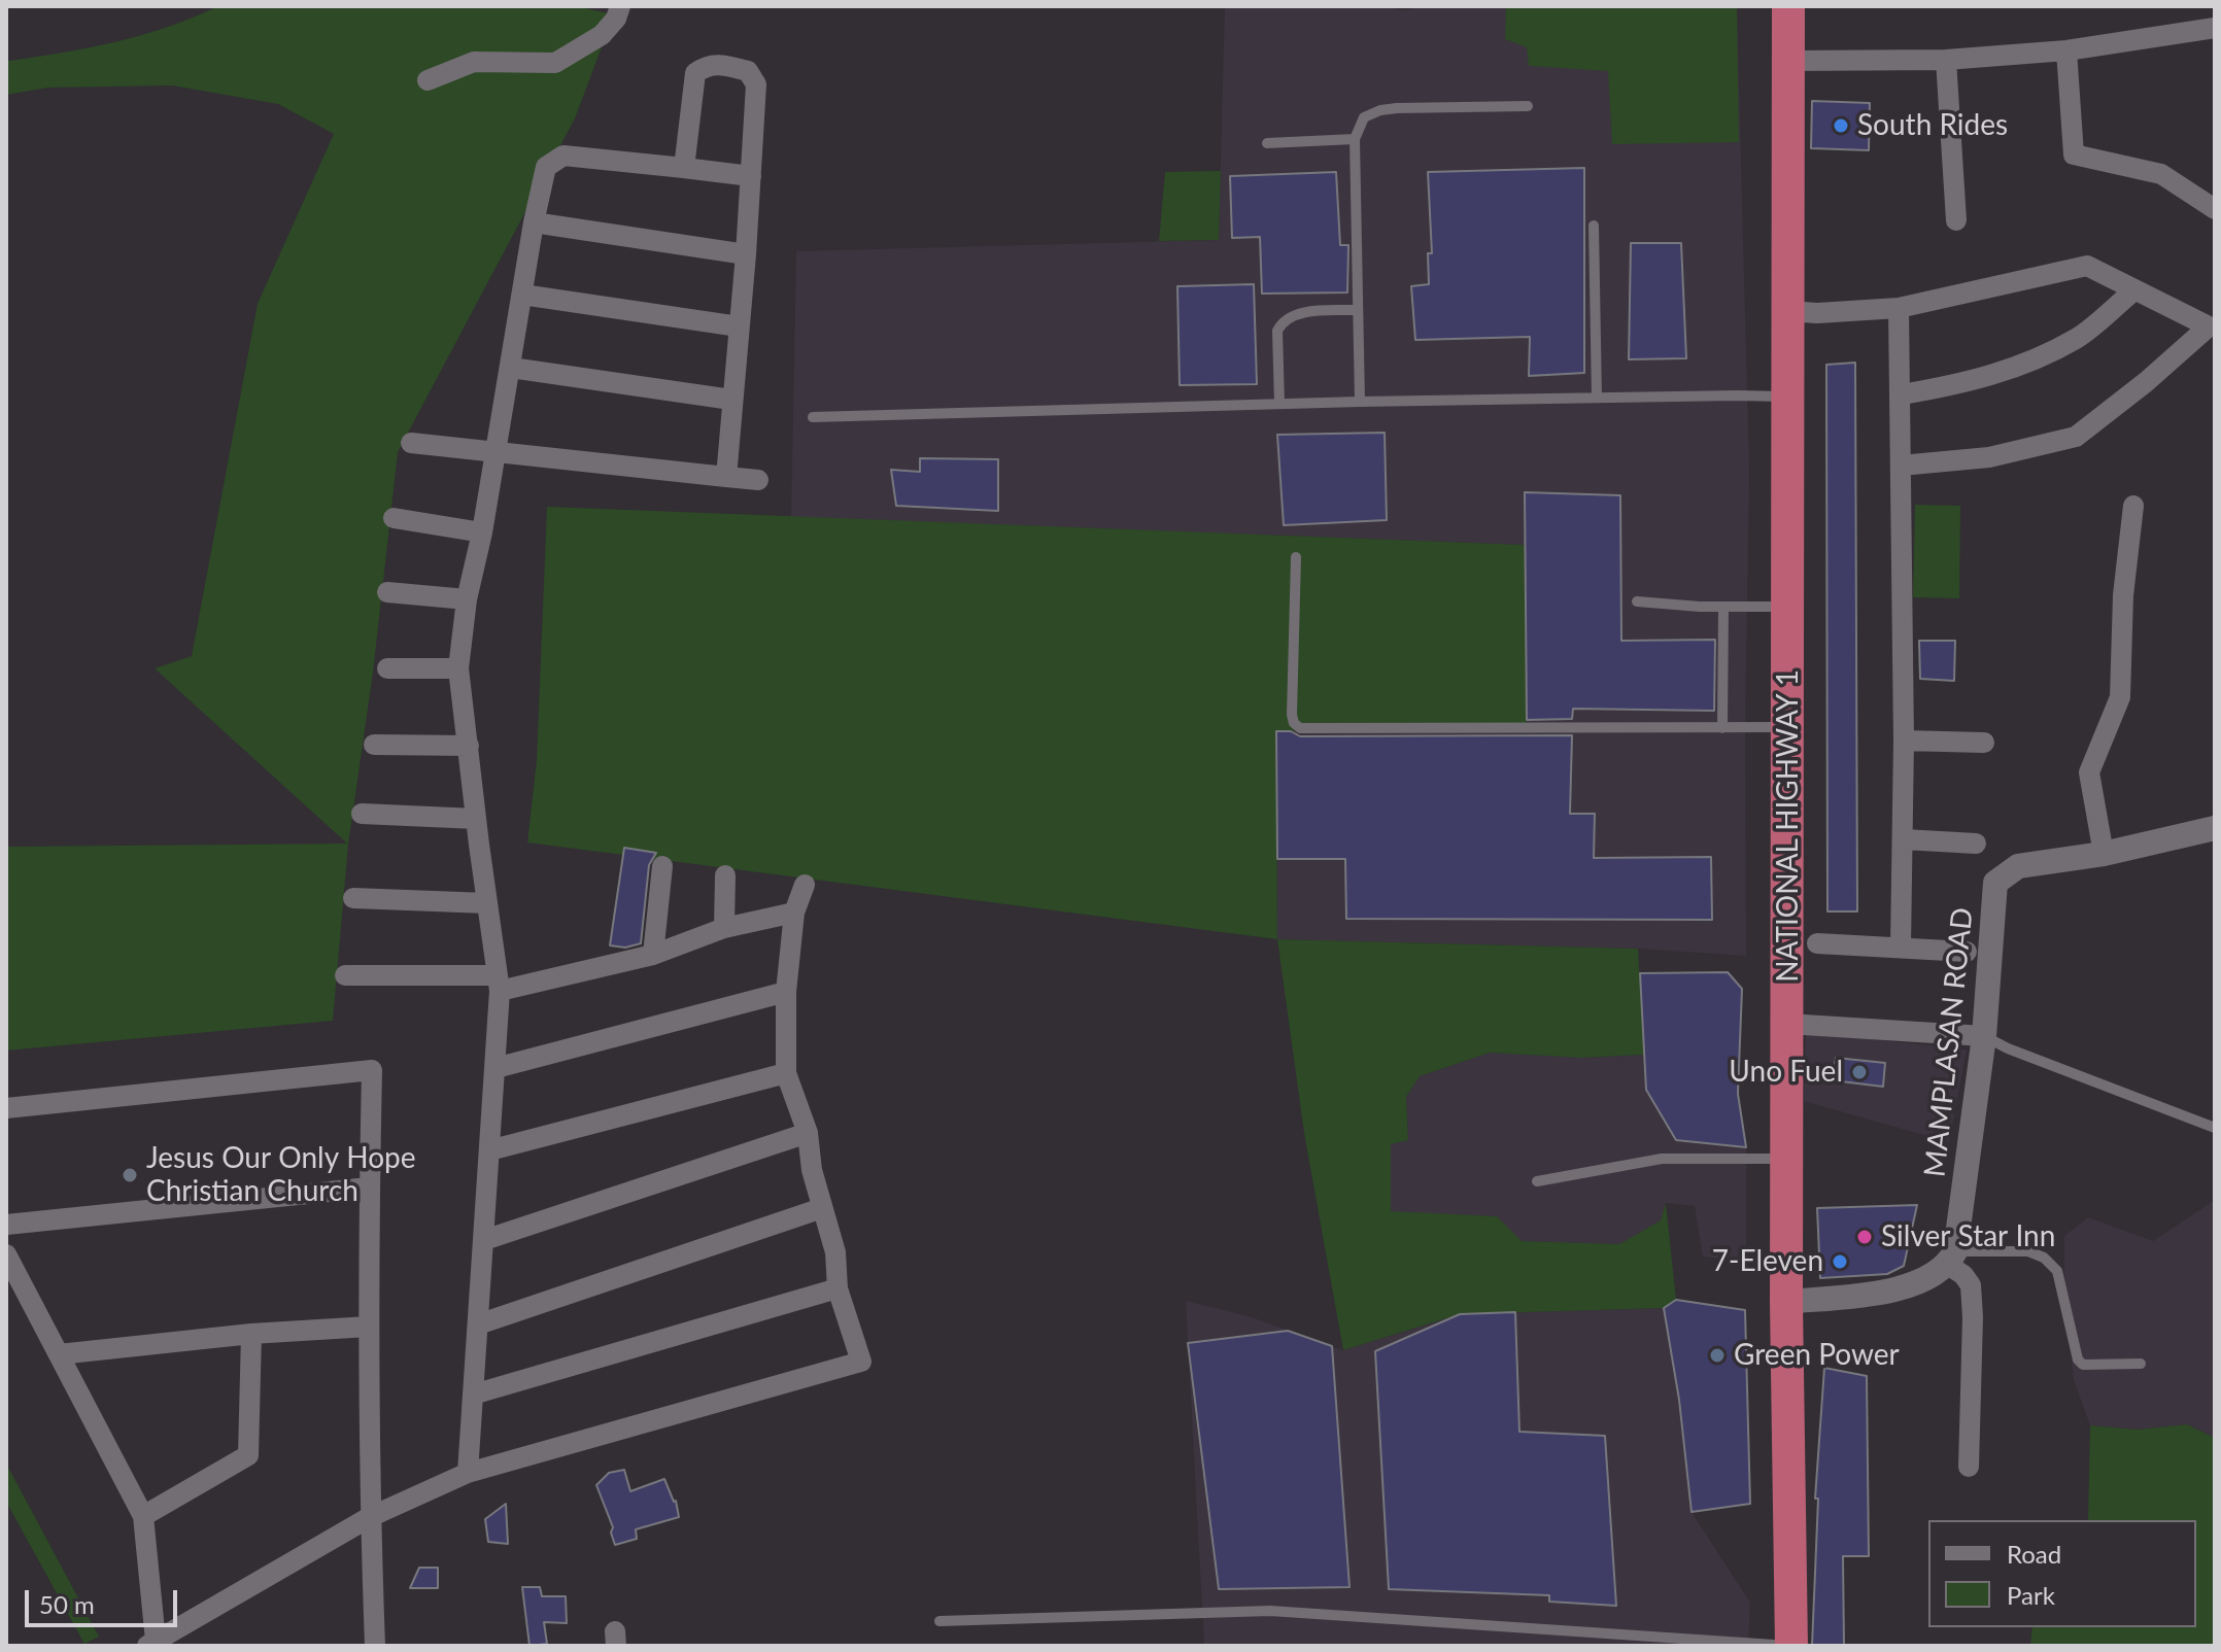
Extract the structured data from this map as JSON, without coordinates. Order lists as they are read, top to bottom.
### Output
{
  "streets": {
    "highway": ["NATIONAL HIGHWAY 1"],
    "street": ["MAMPLASAN ROAD"]
  },
  "places": [
    "South Rides",
    "Uno Fuel",
    "Jesus Our Only Hope Christian Church",
    "Silver Star Inn",
    "7-Eleven",
    "Green Power"
  ],
  "legend": ["Road", "Park"],
  "scale_bar": "50 m"
}
